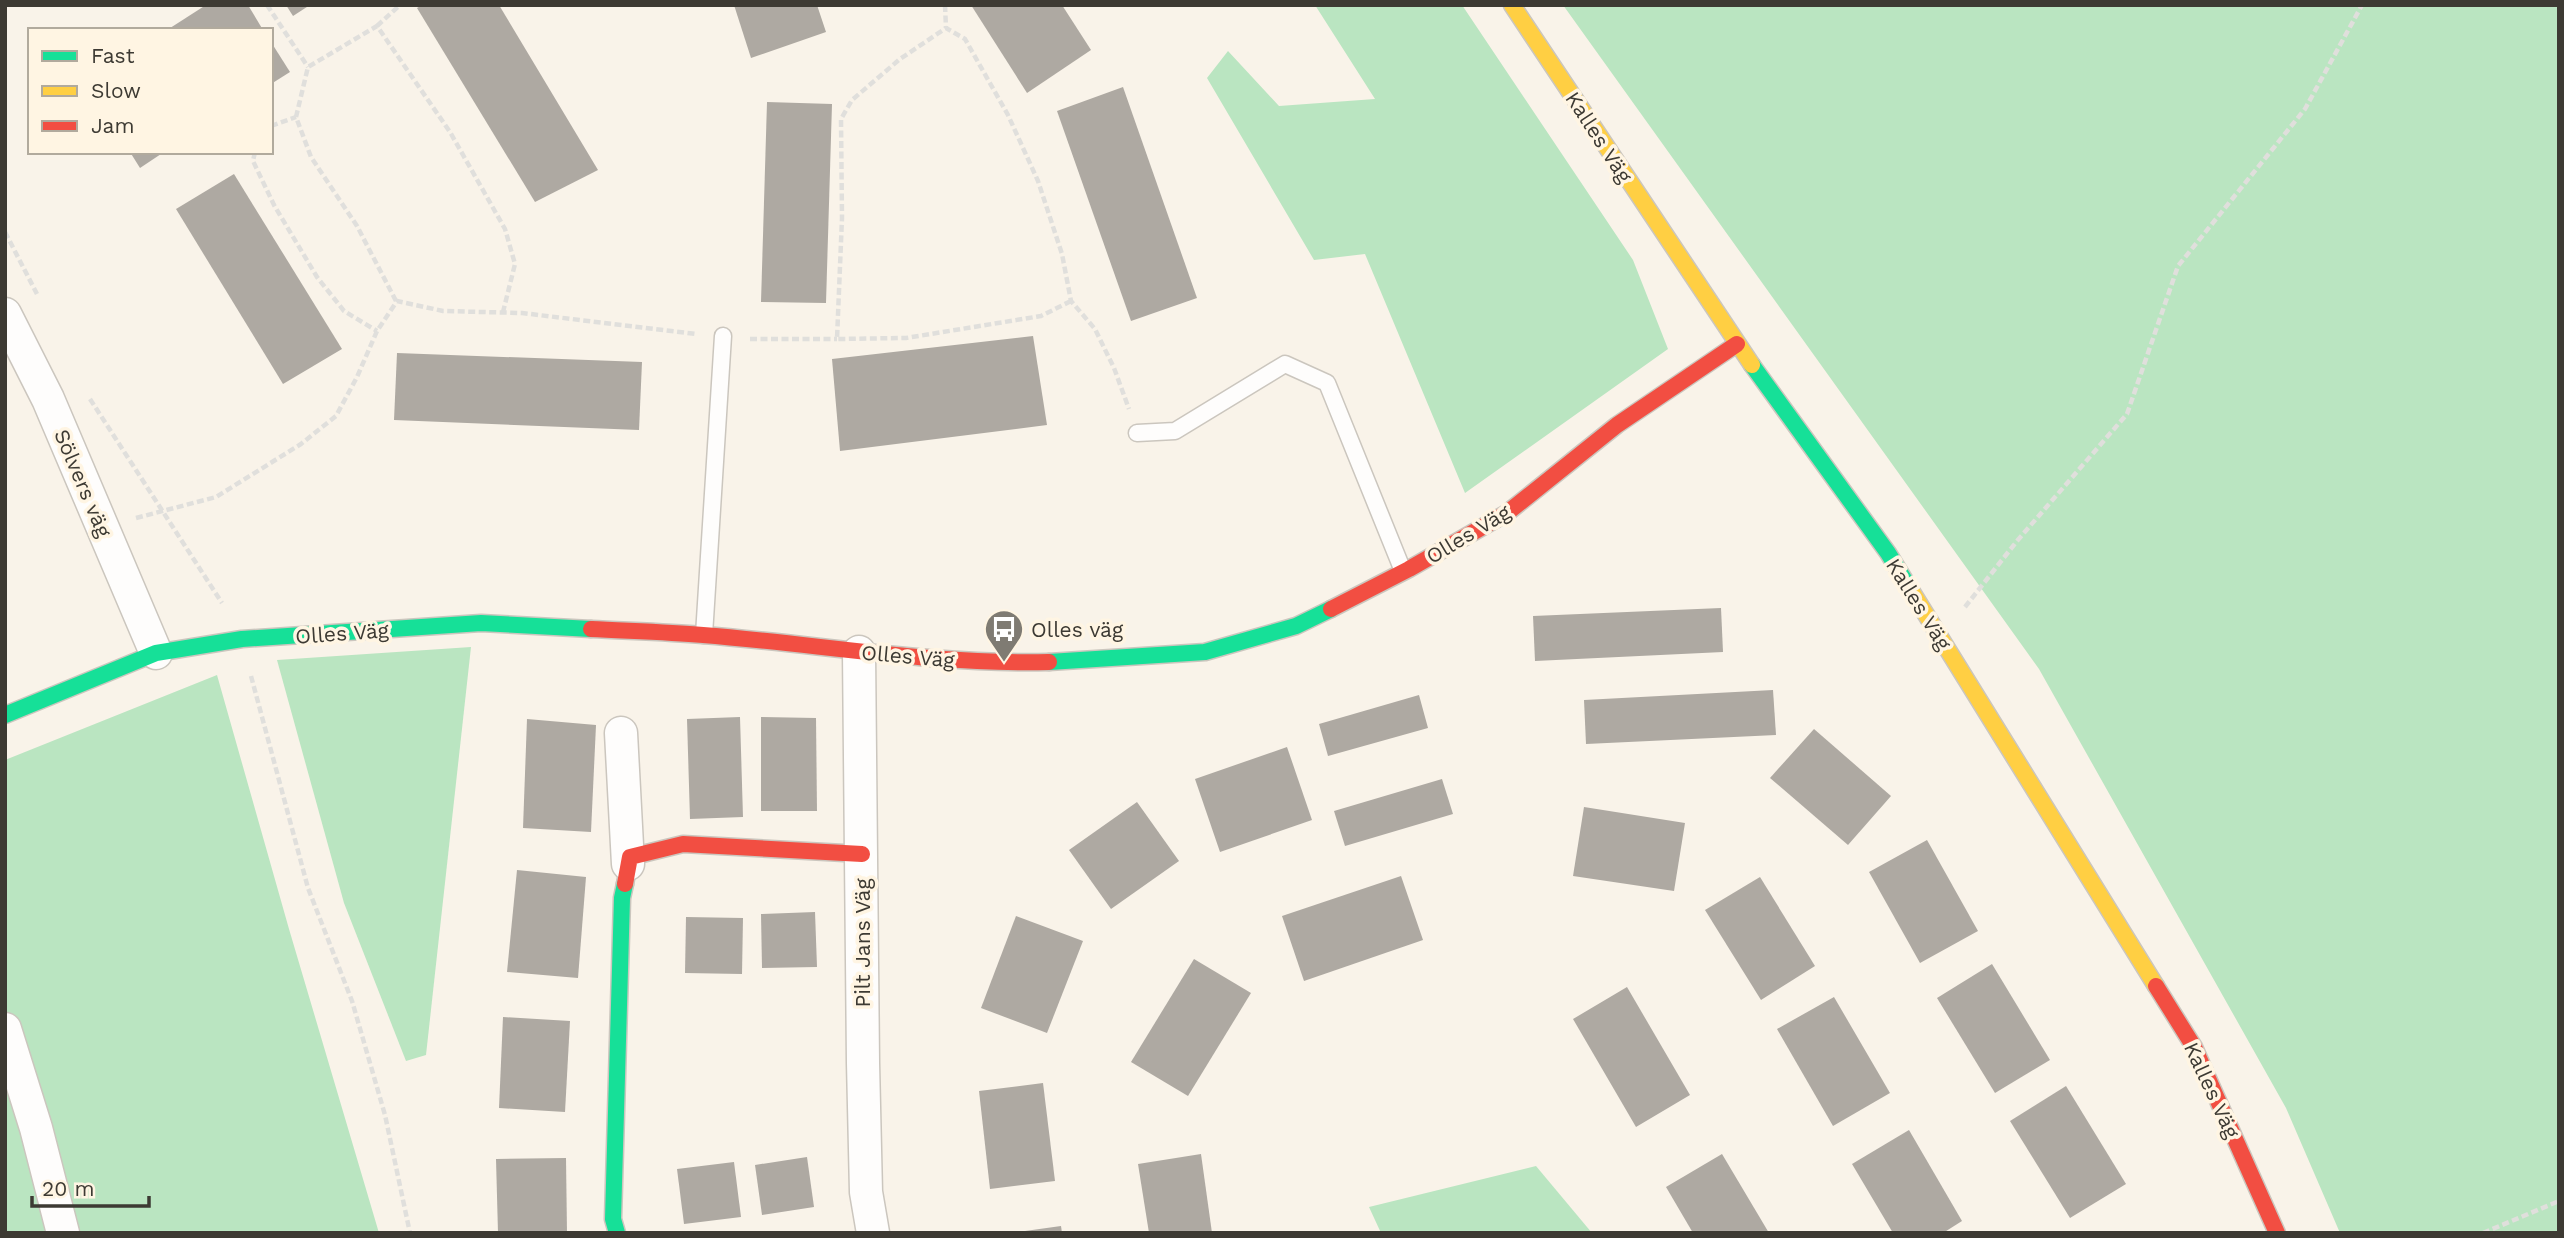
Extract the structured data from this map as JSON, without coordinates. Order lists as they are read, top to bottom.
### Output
{
  "streets": {
    "street": [
      "Kalles Väg",
      "Sölvers väg",
      "Olles Väg",
      "Pilt Jans Väg"
    ]
  },
  "crossings": [
    ["Kalles Väg", "Olles Väg"],
    ["Sölvers väg", "Olles Väg"],
    ["Olles Väg", "Pilt Jans Väg"]
  ],
  "places": {
    "bus stop": ["Olles väg"]
  },
  "legend": ["Fast", "Slow", "Jam"],
  "scale_bar": "20 m"
}
